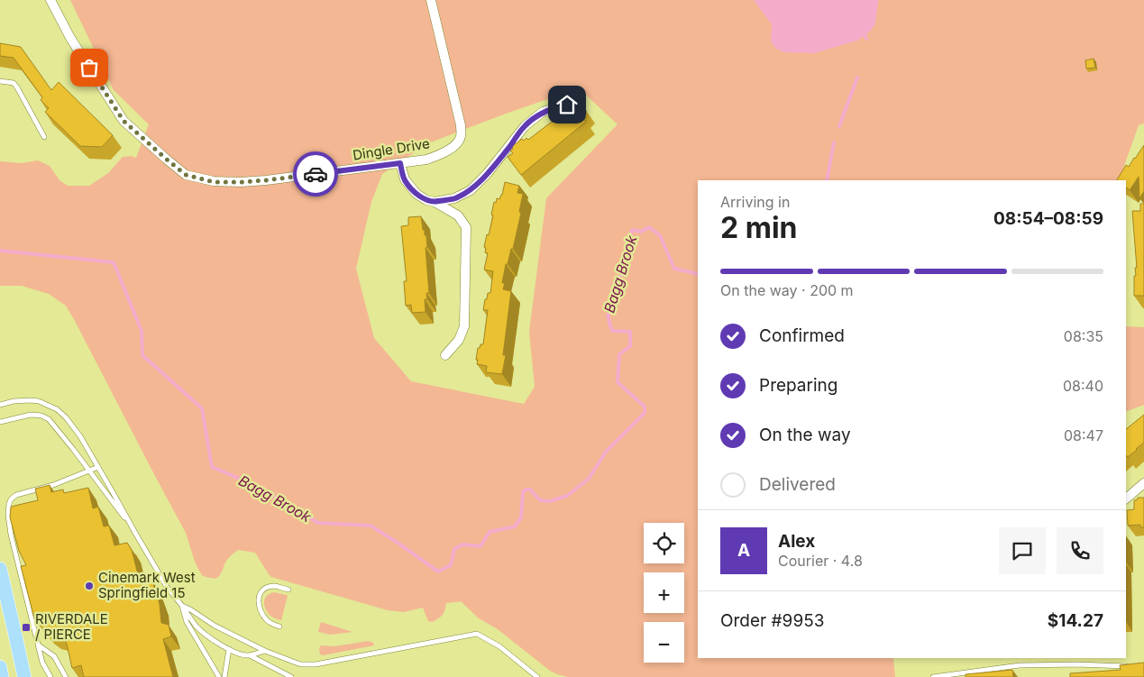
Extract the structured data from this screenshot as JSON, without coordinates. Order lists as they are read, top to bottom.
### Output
{
  "streets": {
    "street": ["Dingle Drive"]
  },
  "water": ["Bagg Brook"],
  "places": {
    "other": ["Cinemark West Springfield 15"],
    "transit": ["RIVERDALE / PIERCE"]
  },
  "page": {
    "heading": ["2 min", "Arriving in", "08:54–08:59"],
    "panel": [
      "Alex",
      "Courier · 4.8",
      "Order #9953",
      "$14.27"
    ],
    "bar": "On the way · 200 m",
    "list": [
      ["Confirmed", "08:35"],
      ["Preparing", "08:40"],
      ["On the way", "08:47"],
      "Delivered"
    ],
    "map_buttons": ["+", "−"],
    "round": "A"
  }
}
